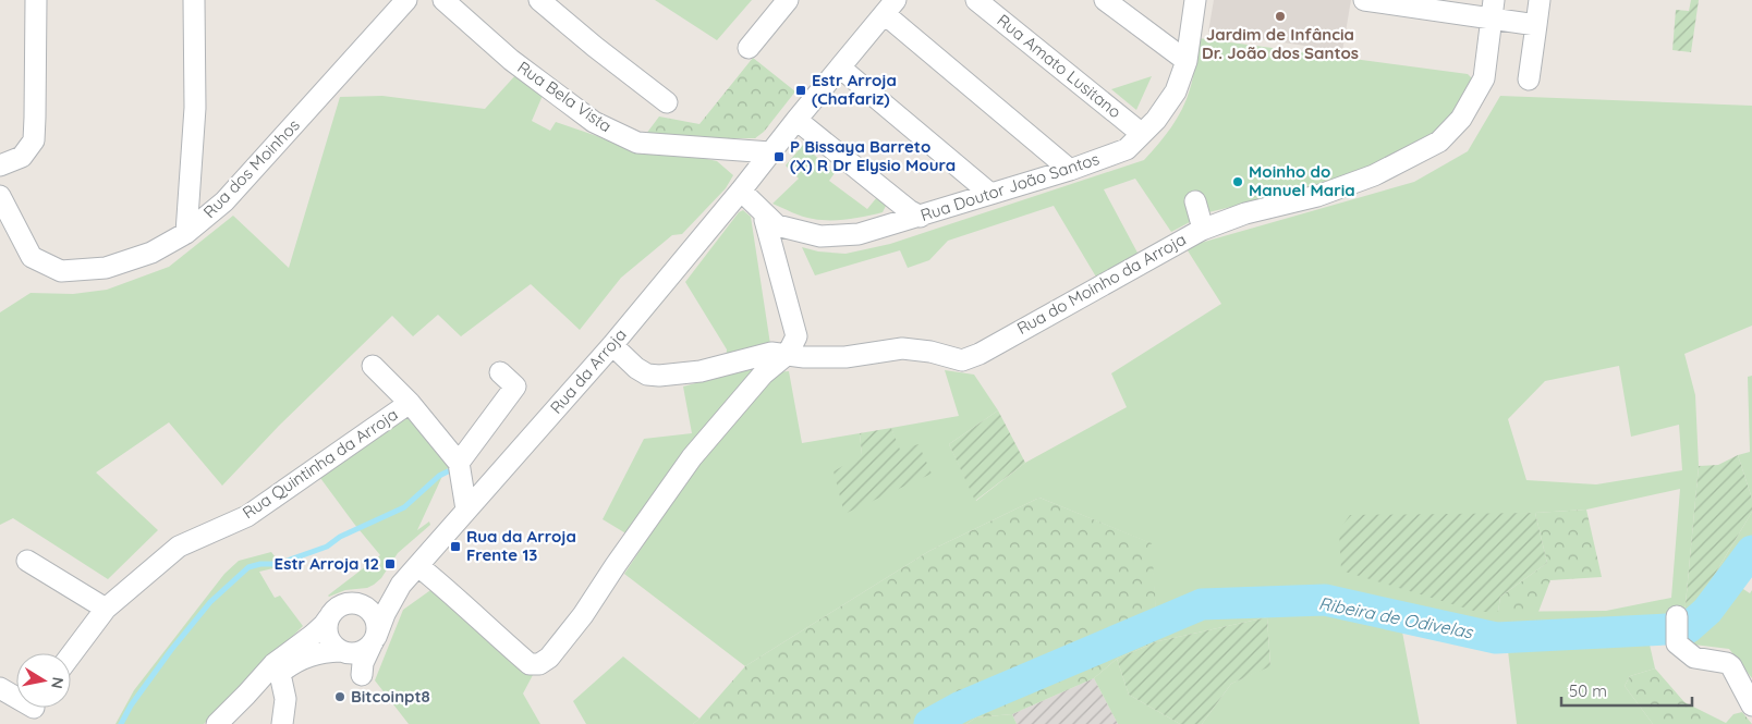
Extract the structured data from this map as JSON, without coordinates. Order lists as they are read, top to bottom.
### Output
{
  "streets": {
    "street": [
      "Rua Amato Lusitano",
      "Rua Bela Vista",
      "Rua dos Moinhos",
      "Rua Doutor João Santos",
      "Rua do Moinho da Arroja",
      "Rua da Arroja",
      "Rua Quintinha da Arroja"
    ]
  },
  "crossings": [
    ["Rua Amato Lusitano", "Rua Doutor João Santos"],
    ["Rua Bela Vista", "Rua da Arroja"],
    ["Rua Doutor João Santos", "Rua da Arroja"],
    ["Rua do Moinho da Arroja", "Rua da Arroja"]
  ],
  "water": ["Ribeira de Odivelas"],
  "places": {
    "other": ["Jardim de Infância Dr. João dos Santos", "Moinho do Manuel Maria", "Bitcoinpt8"],
    "transit": [
      "Estr Arroja (Chafariz)",
      "P Bissaya Barreto (X) R Dr Elysio Moura",
      "Rua da Arroja Frente 13",
      "Estr Arroja 12"
    ]
  },
  "scale_bar": "50 m",
  "north": "right"
}
